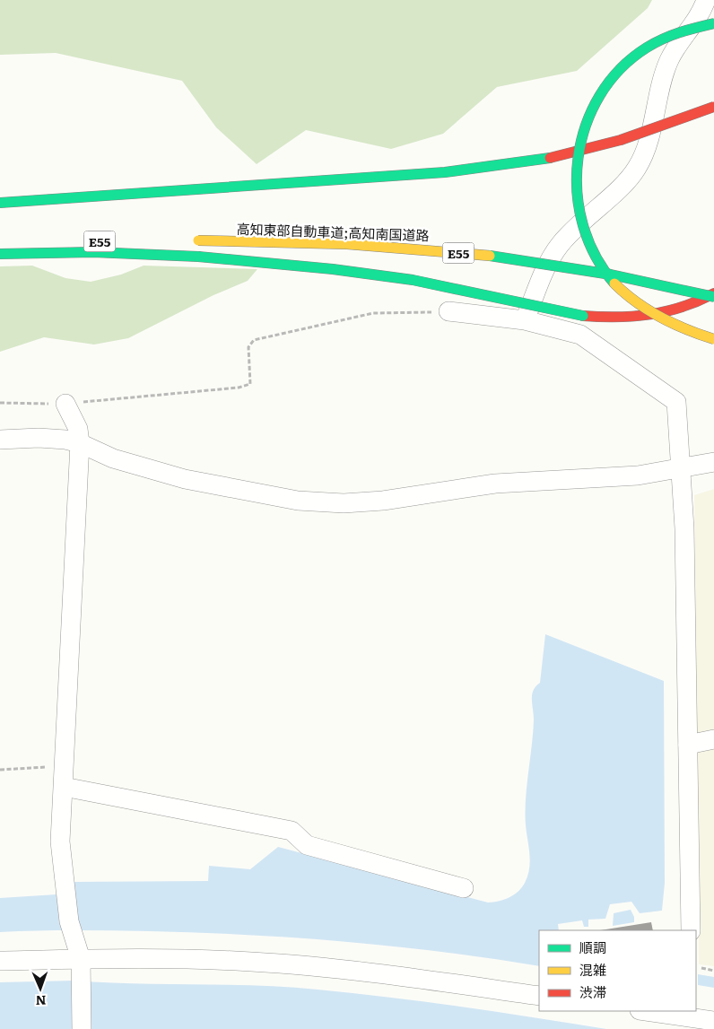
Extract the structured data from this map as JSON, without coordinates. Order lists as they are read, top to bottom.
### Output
{
  "streets": {
    "highway": ["高知東部自動車道;高知南国道路", "E55"]
  },
  "legend": ["順調", "混雑", "渋滞"],
  "north": "bottom"
}
